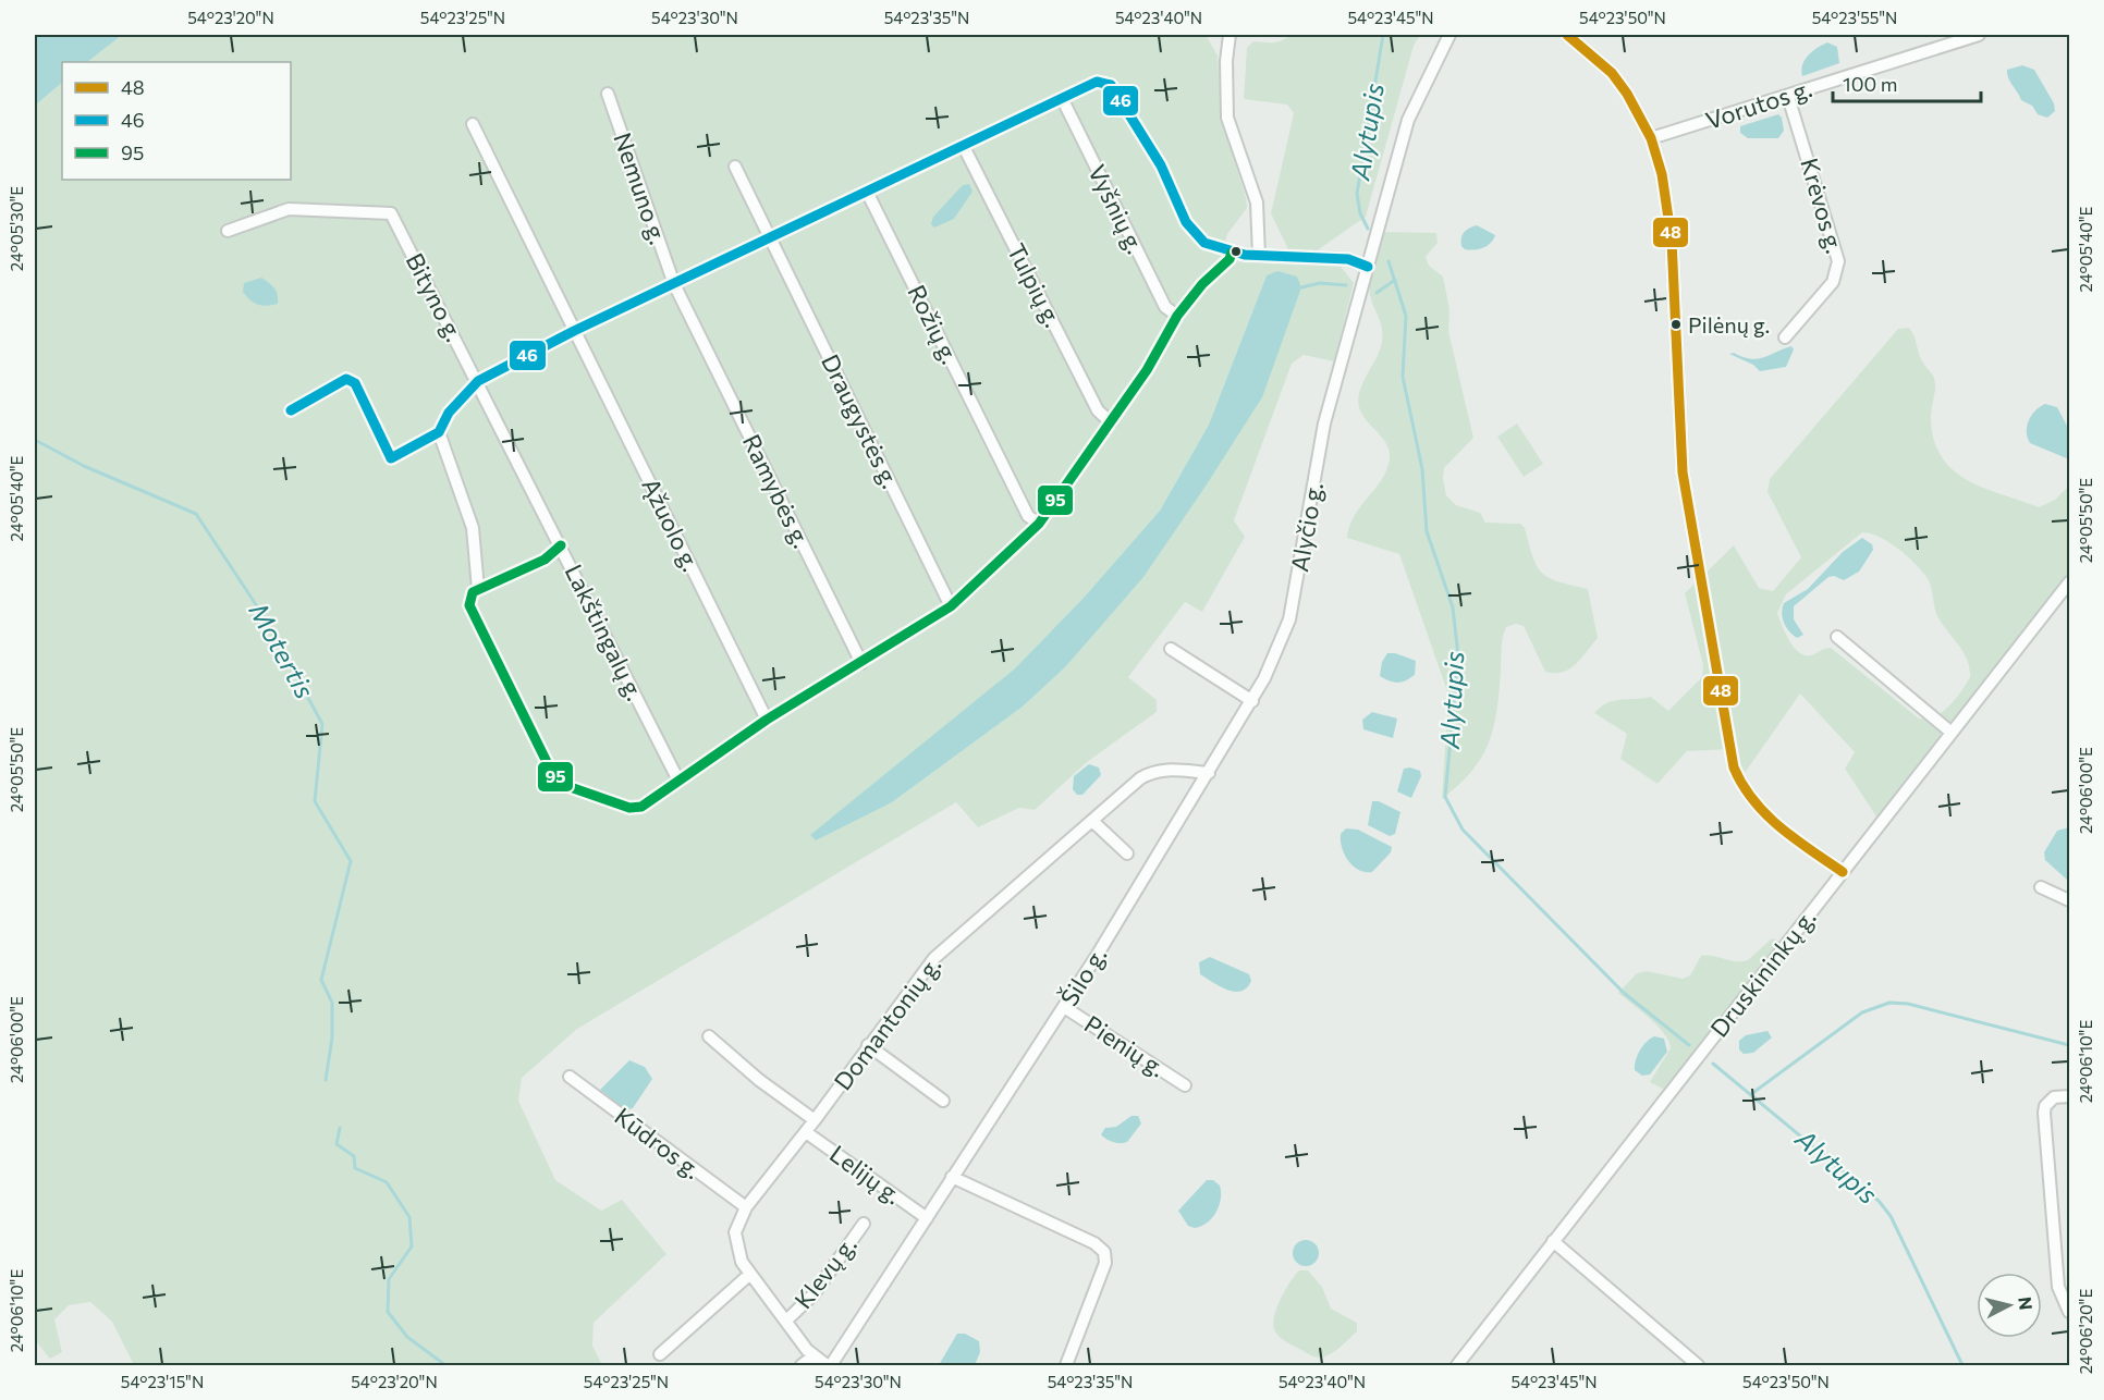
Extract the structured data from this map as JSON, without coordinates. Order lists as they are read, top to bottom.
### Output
{
  "streets": {
    "street": [
      "Vorutos g.",
      "Nemuno g.",
      "Krėvos g.",
      "Vyšnių g.",
      "Tulpių g.",
      "Bityno g.",
      "Rožių g.",
      "Draugystės g.",
      "Ramybės g.",
      "Ąžuolo g.",
      "Alyčio g.",
      "Lakštingalų g.",
      "Druskininkų g.",
      "Šilo g.",
      "Domantonių g.",
      "Pienių g.",
      "Kūdros g.",
      "Lelijų g.",
      "Klevų g."
    ]
  },
  "crossings": [
    ["Vorutos g.", "Krėvos g."],
    ["Nemuno g.", "Ramybės g."],
    ["Bityno g.", "Lakštingalų g."],
    ["Alyčio g.", "Šilo g."],
    ["Alyčio g.", "Domantonių g."],
    ["Šilo g.", "Domantonių g."],
    ["Šilo g.", "Pienių g."],
    ["Šilo g.", "Lelijų g."],
    ["Domantonių g.", "Kūdros g."],
    ["Domantonių g.", "Lelijų g."],
    ["Domantonių g.", "Klevų g."]
  ],
  "water": ["Alytupis", "Motertis"],
  "places": ["Pilėnų g."],
  "lines": ["transit line 48", "transit line 46", "transit line 95"],
  "legend": ["48", "46", "95"],
  "scale_bar": "100 m",
  "north": "right",
  "coordinates": [
    "54°23'20\"N",
    "54°23'25\"N",
    "54°23'30\"N",
    "54°23'35\"N",
    "54°23'40\"N",
    "54°23'45\"N",
    "54°23'50\"N",
    "54°23'55\"N",
    "24°05'30\"E",
    "24°05'40\"E",
    "24°05'50\"E",
    "24°06'00\"E",
    "24°06'10\"E",
    "24°06'20\"E",
    "54°23'15\"N"
  ]
}
